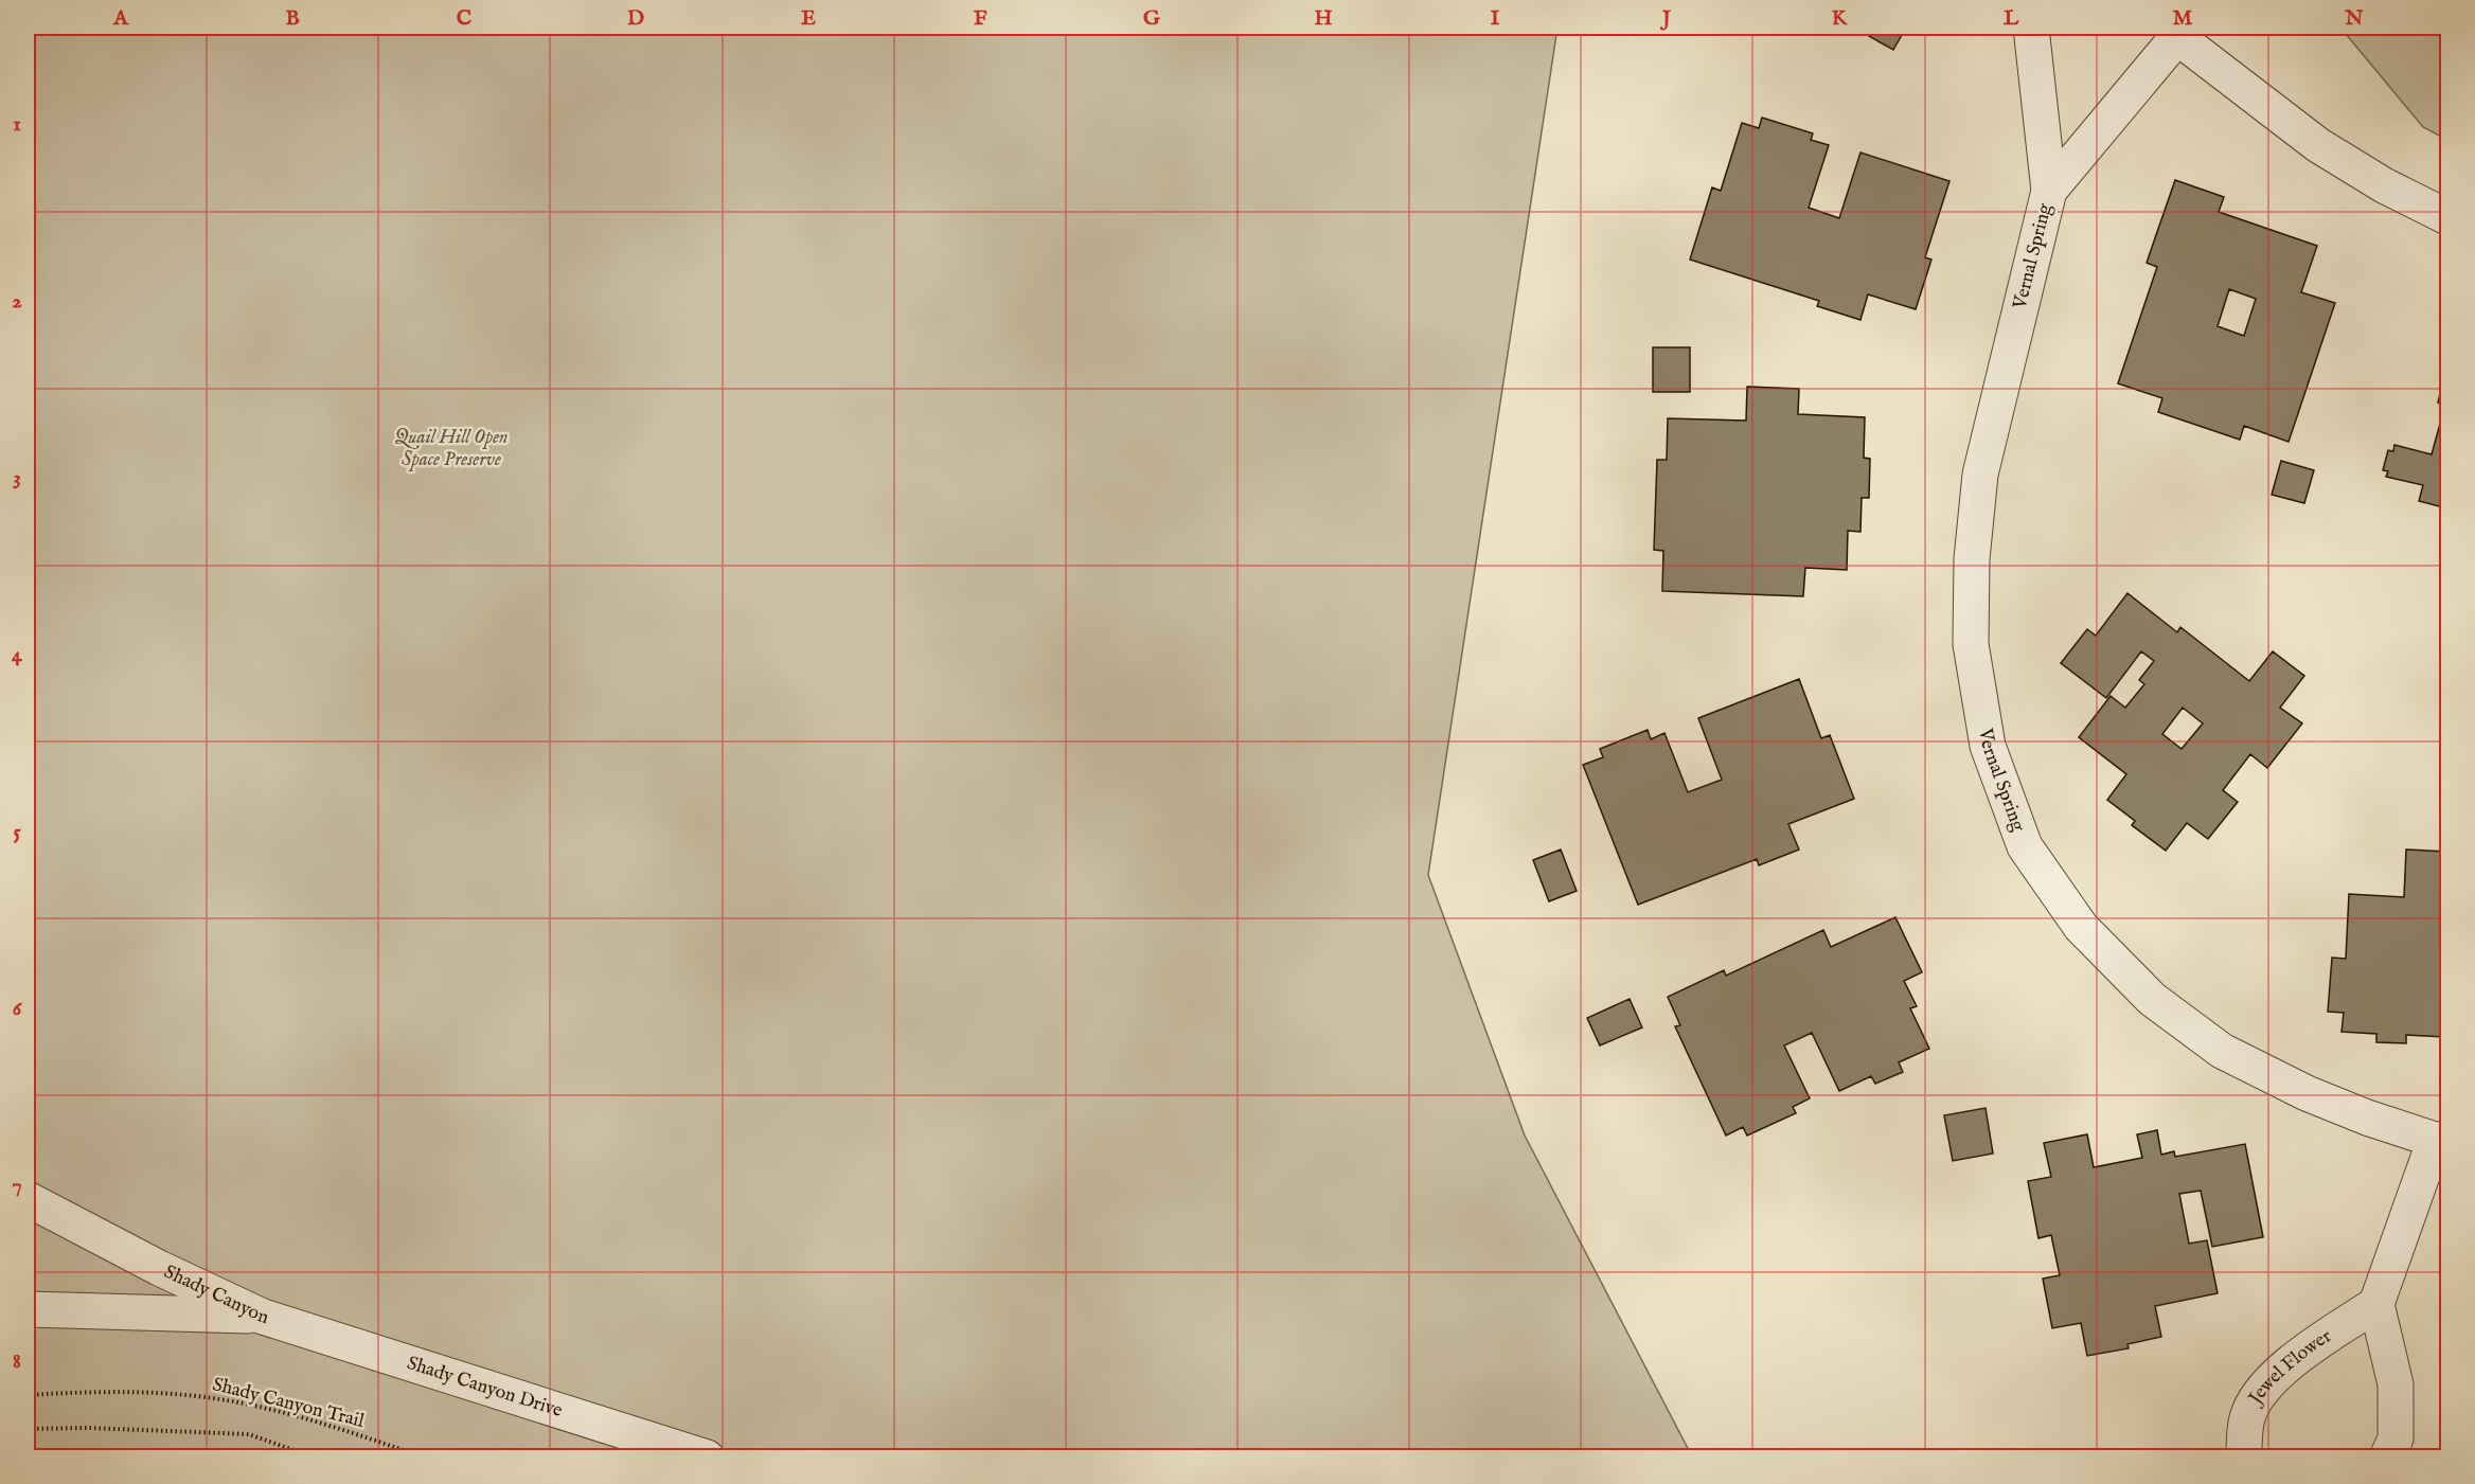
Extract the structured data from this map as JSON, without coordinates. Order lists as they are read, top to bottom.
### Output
{
  "streets": {
    "street": [
      "Vernal Spring",
      "Shady Canyon",
      "Jewel Flower",
      "Shady Canyon Drive"
    ],
    "path": ["Shady Canyon Trail"]
  },
  "crossings": [
    ["Shady Canyon", "Shady Canyon Drive"]
  ],
  "parks": ["Quail Hill Open Space Preserve"],
  "grid": {
    "columns": [
      "A",
      "B",
      "C",
      "D",
      "E",
      "F",
      "G",
      "H",
      "I",
      "J",
      "K",
      "L",
      "M",
      "N"
    ],
    "rows": [
      "1",
      "2",
      "3",
      "4",
      "5",
      "6",
      "7",
      "8"
    ]
  }
}
